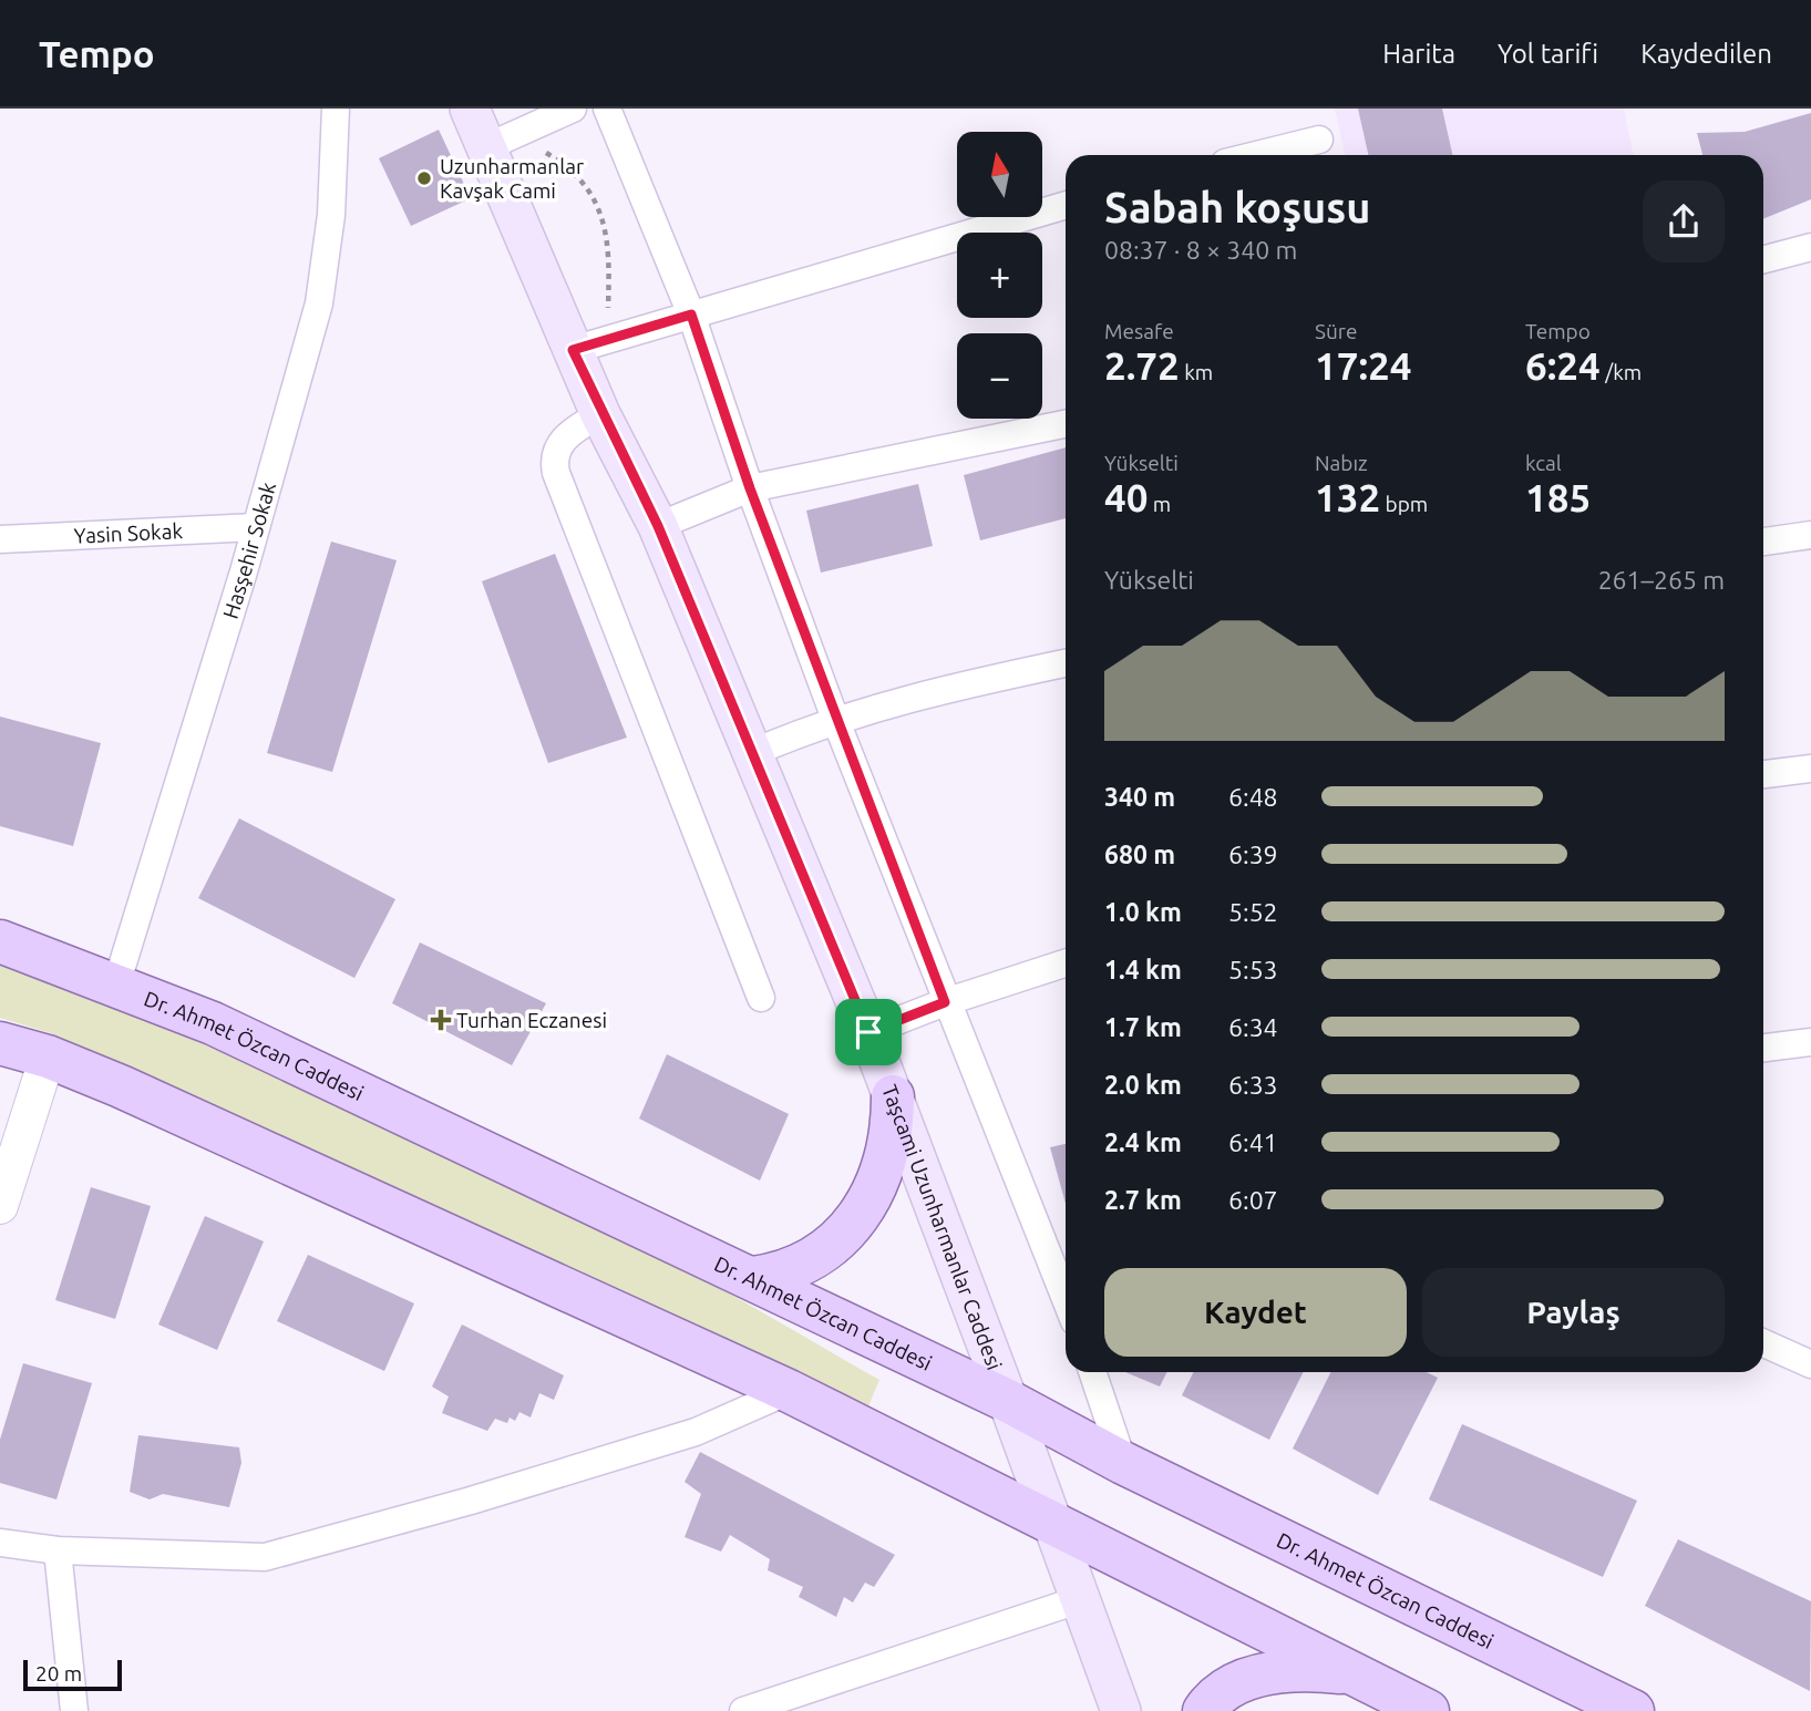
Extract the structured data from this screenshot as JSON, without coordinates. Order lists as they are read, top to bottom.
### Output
{
  "streets": {
    "main road": ["Dr. Ahmet Özcan Caddesi", "Taşcami Uzunharmanlar Caddesi"],
    "street": ["Yasin Sokak", "Hasşehir Sokak"]
  },
  "crossings": [
    ["Yasin Sokak", "Hasşehir Sokak"],
    ["Hasşehir Sokak", "Dr. Ahmet Özcan Caddesi"],
    ["Dr. Ahmet Özcan Caddesi", "Taşcami Uzunharmanlar Caddesi"]
  ],
  "places": {
    "other": ["Uzunharmanlar Kavşak Cami"],
    "health": ["Turhan Eczanesi"]
  },
  "scale_bar": "20 m",
  "north": "top",
  "page": {
    "header": "Tempo",
    "nav": ["Harita", "Yol tarifi", "Kaydedilen"],
    "map_buttons": ["+", "−"],
    "heading": ["Sabah koşusu", "08:37 · 8 × 340 m"],
    "stats": [
      ["Mesafe", "2.72 km"],
      ["Süre", "17:24"],
      ["Tempo", "6:24 /km"],
      ["Yükselti", "40 m"],
      ["Nabız", "132 bpm"],
      ["kcal", "185"]
    ],
    "chart": ["Yükselti", "261–265 m"],
    "list": [
      {
        "name": "340 m",
        "note": "6:48"
      },
      {
        "name": "680 m",
        "note": "6:39"
      },
      {
        "name": "1.0 km",
        "note": "5:52"
      },
      {
        "name": "1.4 km",
        "note": "5:53"
      },
      {
        "name": "1.7 km",
        "note": "6:34"
      },
      {
        "name": "2.0 km",
        "note": "6:33"
      },
      {
        "name": "2.4 km",
        "note": "6:41"
      },
      {
        "name": "2.7 km",
        "note": "6:07"
      }
    ],
    "buttons": ["Kaydet", "Paylaş"],
    "scale": "20 m"
  }
}
